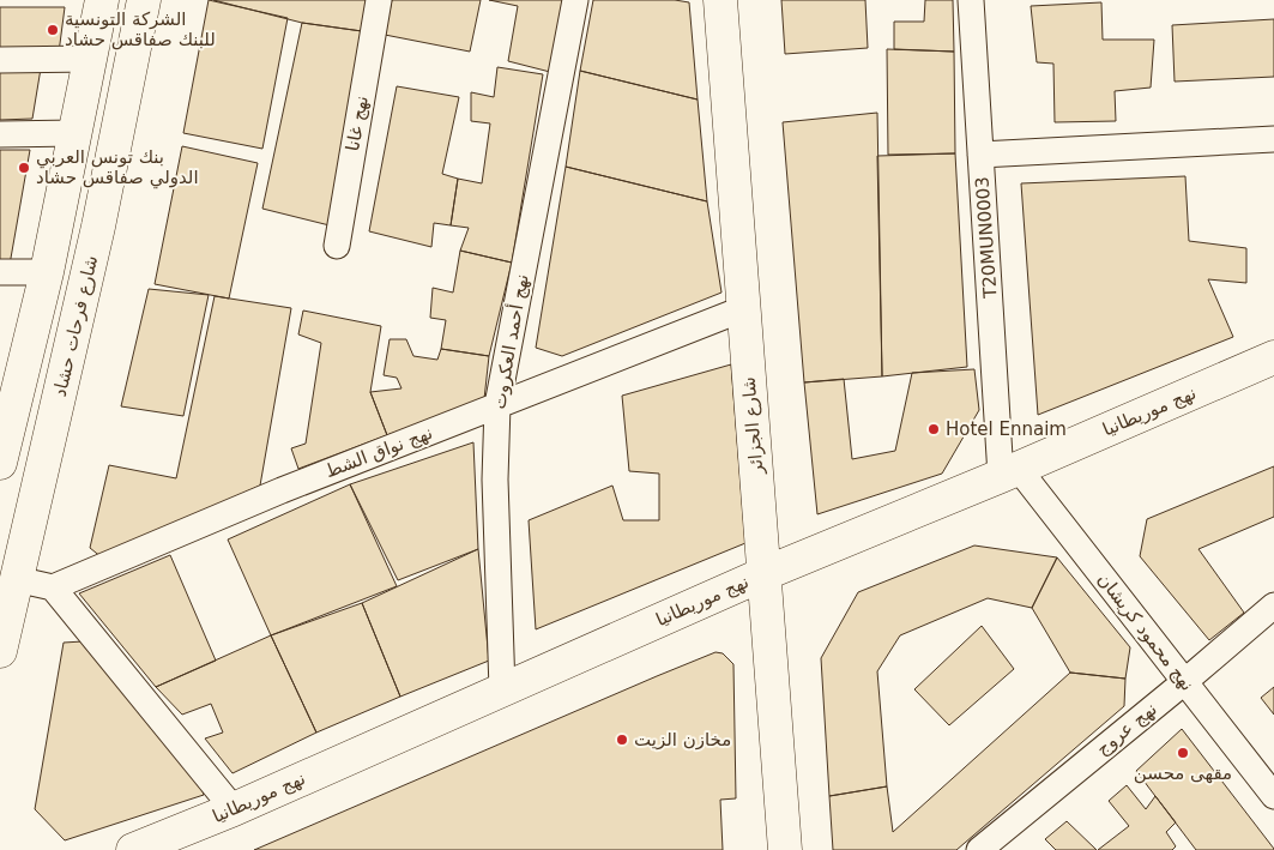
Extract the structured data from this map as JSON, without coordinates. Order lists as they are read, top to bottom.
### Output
{
  "streets": {
    "street": [
      "نهج غانا",
      "T20MUN0003",
      "شارع فرحات حشاد",
      "نهج أحمد العكروت",
      "نهج موريطانيا",
      "شارع الجزائر",
      "نهج نواق الشط",
      "نهج محمود كريشان",
      "نهج عروج"
    ]
  },
  "crossings": [
    ["T20MUN0003", "نهج موريطانيا"],
    ["T20MUN0003", "نهج محمود كريشان"],
    ["نهج أحمد العكروت", "نهج موريطانيا"],
    ["نهج أحمد العكروت", "نهج نواق الشط"],
    ["نهج موريطانيا", "شارع الجزائر"],
    ["نهج موريطانيا", "نهج محمود كريشان"],
    ["شارع الجزائر", "نهج نواق الشط"],
    ["نهج محمود كريشان", "نهج عروج"]
  ],
  "places": [
    "الشركة التونسية للبنك صفاقس حشاد",
    "بنك تونس العربي الدولي صفاقس حشاد",
    "Hotel Ennaim",
    "مخازن الزيت",
    "مقهى محسن"
  ]
}
